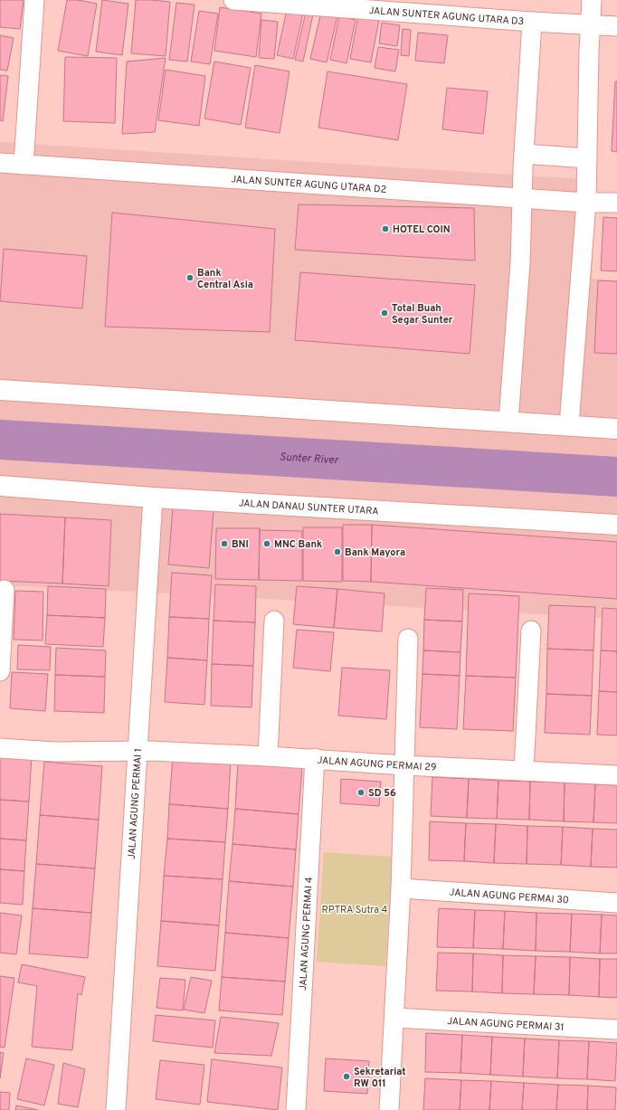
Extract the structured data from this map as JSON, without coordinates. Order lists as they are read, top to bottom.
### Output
{
  "streets": {
    "main road": ["JALAN DANAU SUNTER UTARA"],
    "street": [
      "JALAN SUNTER AGUNG UTARA D3",
      "JALAN SUNTER AGUNG UTARA D2",
      "JALAN AGUNG PERMAI 29",
      "JALAN AGUNG PERMAI 1",
      "JALAN AGUNG PERMAI 30",
      "JALAN AGUNG PERMAI 4",
      "JALAN AGUNG PERMAI 31"
    ]
  },
  "crossings": [
    ["JALAN DANAU SUNTER UTARA", "JALAN AGUNG PERMAI 1"],
    ["JALAN AGUNG PERMAI 29", "JALAN AGUNG PERMAI 1"],
    ["JALAN AGUNG PERMAI 29", "JALAN AGUNG PERMAI 4"]
  ],
  "water": ["Sunter River"],
  "parks": ["RPTRA Sutra 4"],
  "places": [
    "HOTEL COIN",
    "Bank Central Asia",
    "Total Buah Segar Sunter",
    "BNI",
    "MNC Bank",
    "Bank Mayora",
    "SD 56",
    "Sekretariat RW 011"
  ]
}
